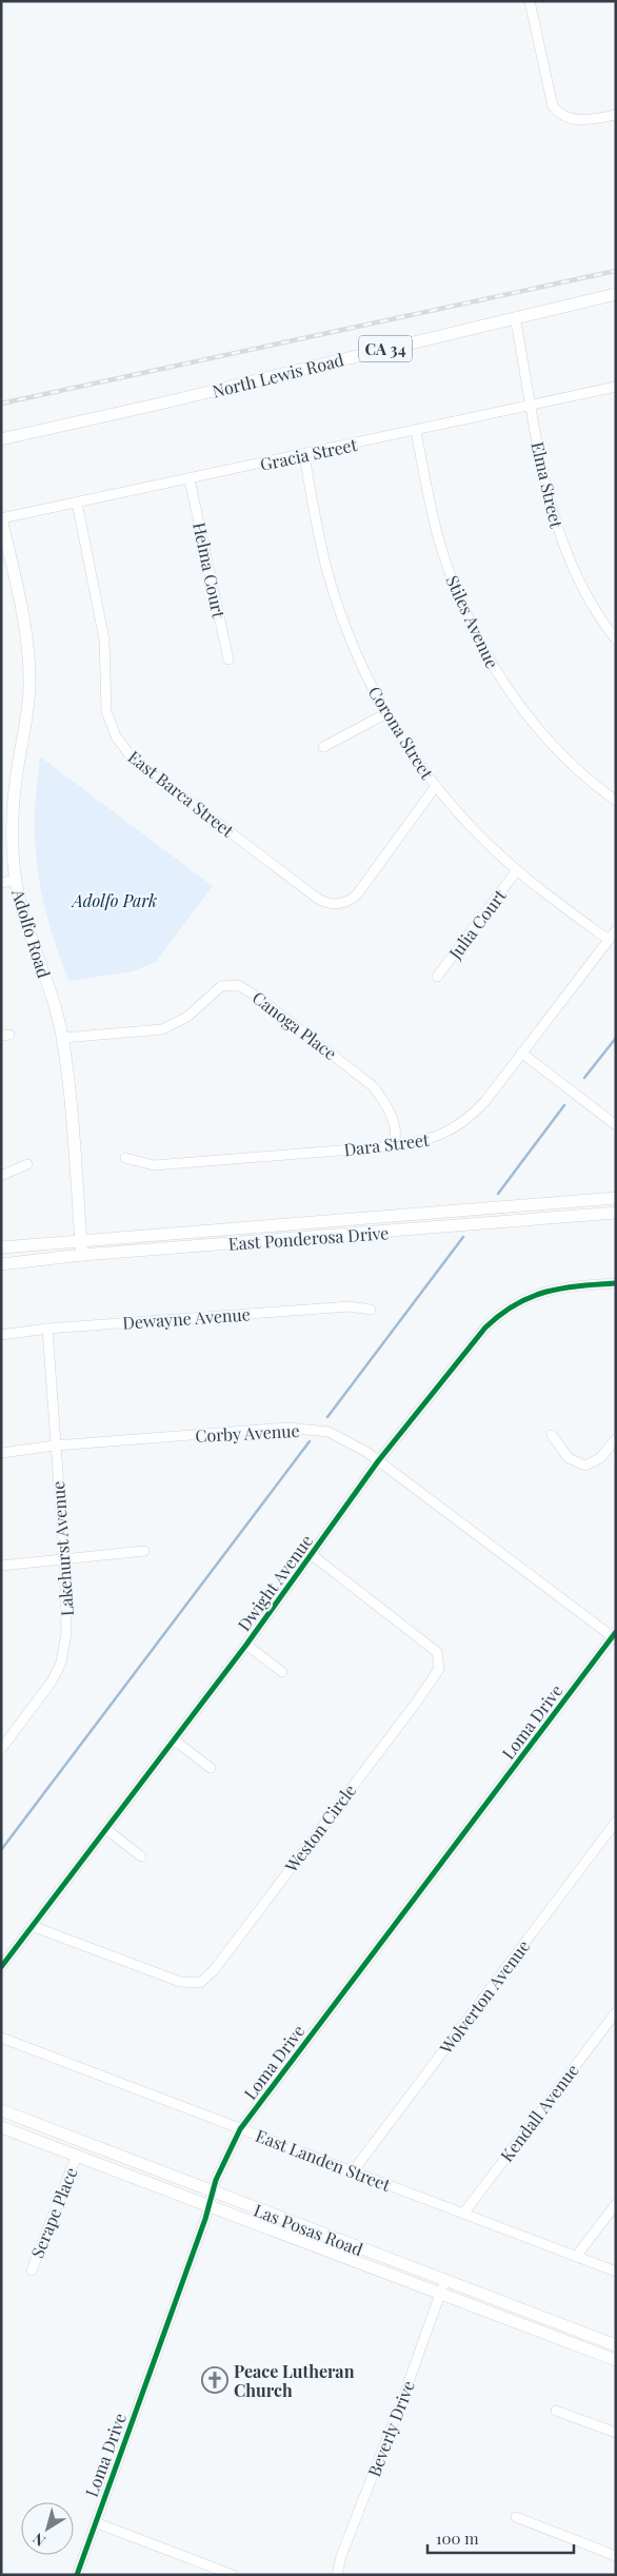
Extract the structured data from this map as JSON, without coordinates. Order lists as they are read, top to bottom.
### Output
{
  "streets": {
    "main road": [
      "CA 34",
      "North Lewis Road",
      "Adolfo Road",
      "East Ponderosa Drive",
      "Las Posas Road"
    ],
    "street": [
      "Gracia Street",
      "Elma Street",
      "Helma Court",
      "Stiles Avenue",
      "Corona Street",
      "East Barca Street",
      "Julia Court",
      "Canoga Place",
      "Dara Street",
      "Dewayne Avenue",
      "Corby Avenue",
      "Lakehurst Avenue",
      "Dwight Avenue",
      "Loma Drive",
      "Weston Circle",
      "Wolverton Avenue",
      "Kendall Avenue",
      "East Landen Street",
      "Serape Place",
      "Beverly Drive"
    ]
  },
  "crossings": [
    ["North Lewis Road", "Elma Street"],
    ["Gracia Street", "Elma Street"],
    ["Gracia Street", "Helma Court"],
    ["Gracia Street", "Stiles Avenue"],
    ["Gracia Street", "Corona Street"],
    ["Gracia Street", "East Barca Street"],
    ["Gracia Street", "Adolfo Road"],
    ["Corona Street", "East Barca Street"],
    ["Corona Street", "Julia Court"],
    ["Corona Street", "Dara Street"],
    ["Adolfo Road", "Canoga Place"],
    ["Adolfo Road", "East Ponderosa Drive"],
    ["Canoga Place", "Dara Street"],
    ["Dewayne Avenue", "Lakehurst Avenue"],
    ["Corby Avenue", "Lakehurst Avenue"],
    ["Corby Avenue", "Dwight Avenue"],
    ["Corby Avenue", "Loma Drive"],
    ["Dwight Avenue", "Weston Circle"],
    ["Loma Drive", "East Landen Street"],
    ["Loma Drive", "Las Posas Road"],
    ["Wolverton Avenue", "East Landen Street"],
    ["Kendall Avenue", "East Landen Street"],
    ["Serape Place", "Las Posas Road"],
    ["Las Posas Road", "Beverly Drive"]
  ],
  "parks": ["Adolfo Park"],
  "places": {
    "church": ["Peace Lutheran Church"]
  },
  "scale_bar": "100 m",
  "north": "bottom left"
}
